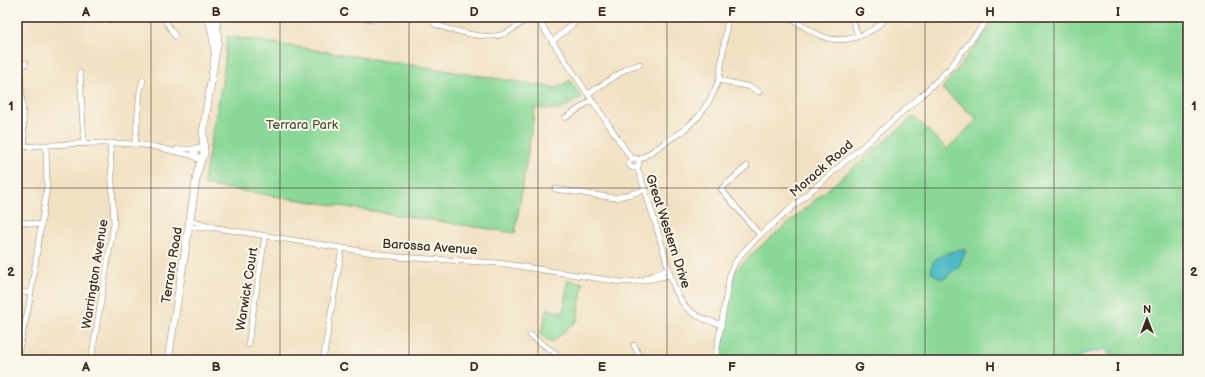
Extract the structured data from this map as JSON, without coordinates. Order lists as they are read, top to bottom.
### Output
{
  "streets": {
    "street": [
      "Morack Road",
      "Great Western Drive",
      "Barossa Avenue",
      "Terrara Road",
      "Warrington Avenue",
      "Warwick Court"
    ]
  },
  "crossings": [
    ["Morack Road", "Great Western Drive"],
    ["Great Western Drive", "Barossa Avenue"],
    ["Barossa Avenue", "Terrara Road"],
    ["Barossa Avenue", "Warwick Court"]
  ],
  "parks": ["Terrara Park"],
  "north": "top",
  "grid": {
    "columns": [
      "A",
      "B",
      "C",
      "D",
      "E",
      "F",
      "G",
      "H",
      "I"
    ],
    "rows": ["1", "2"]
  }
}
